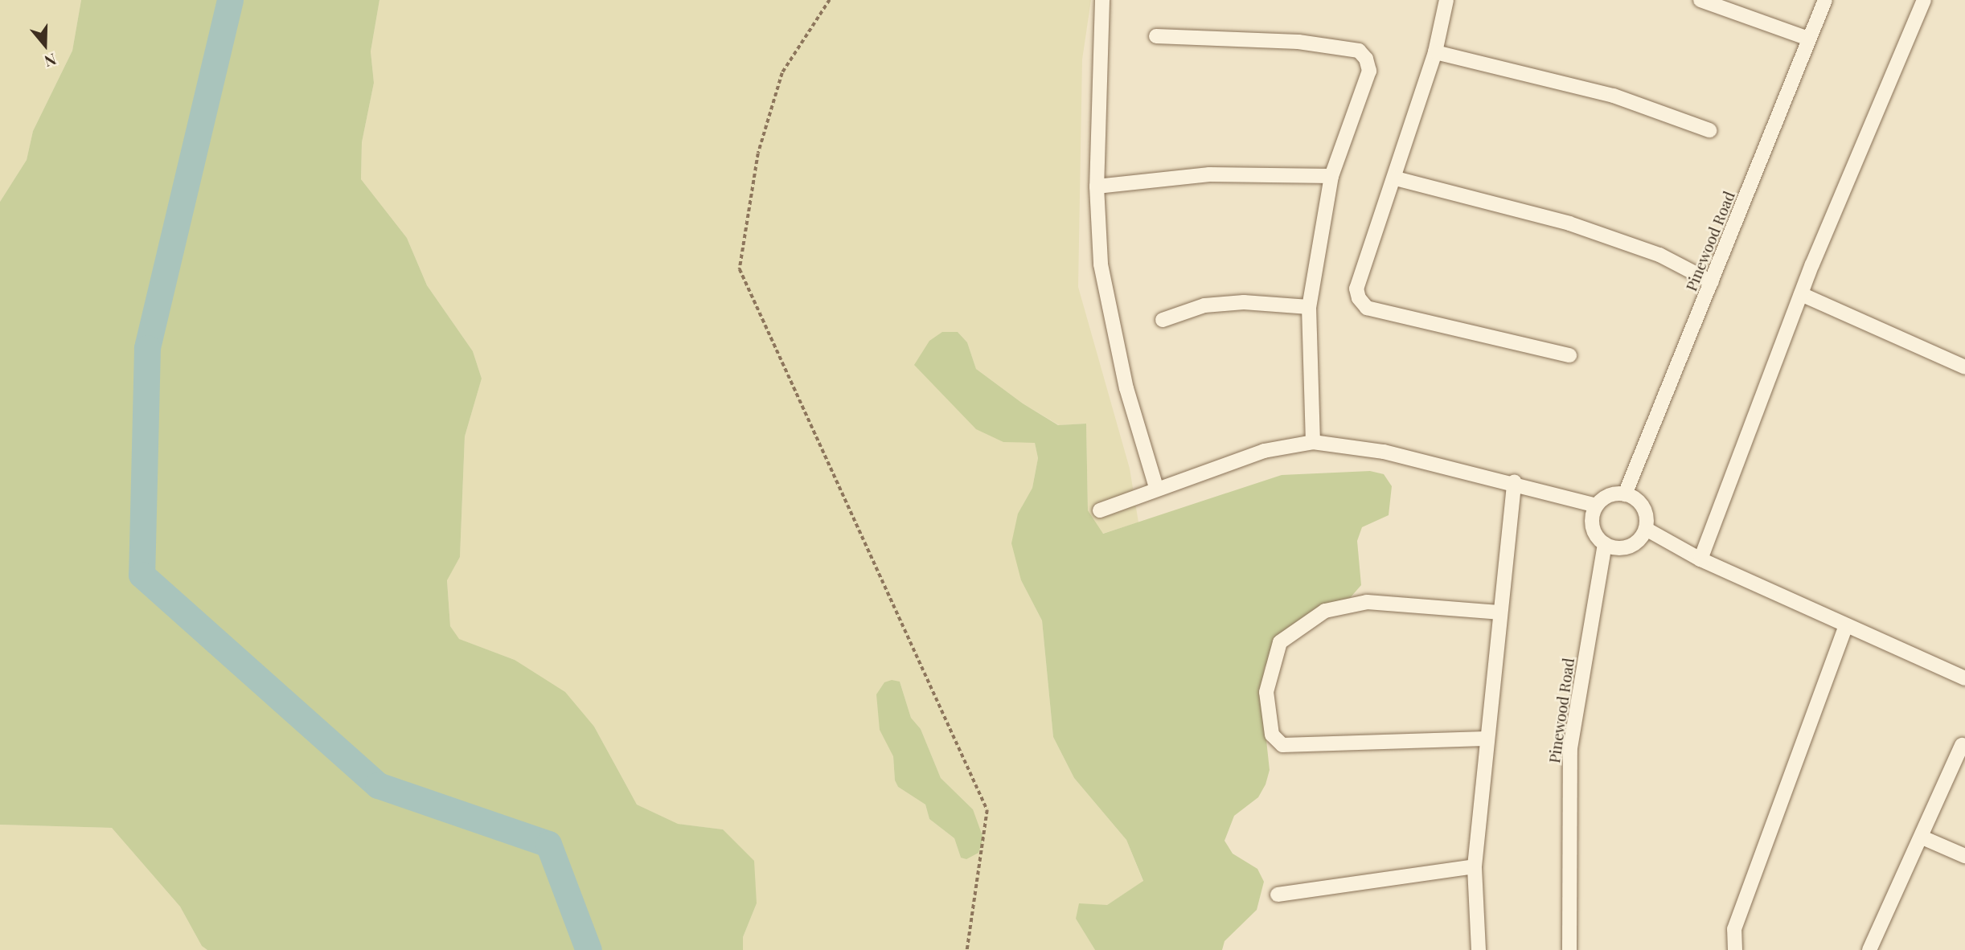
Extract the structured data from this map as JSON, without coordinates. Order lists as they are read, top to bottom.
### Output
{
  "streets": {
    "street": ["Pinewood Road"]
  },
  "north": "bottom"
}
